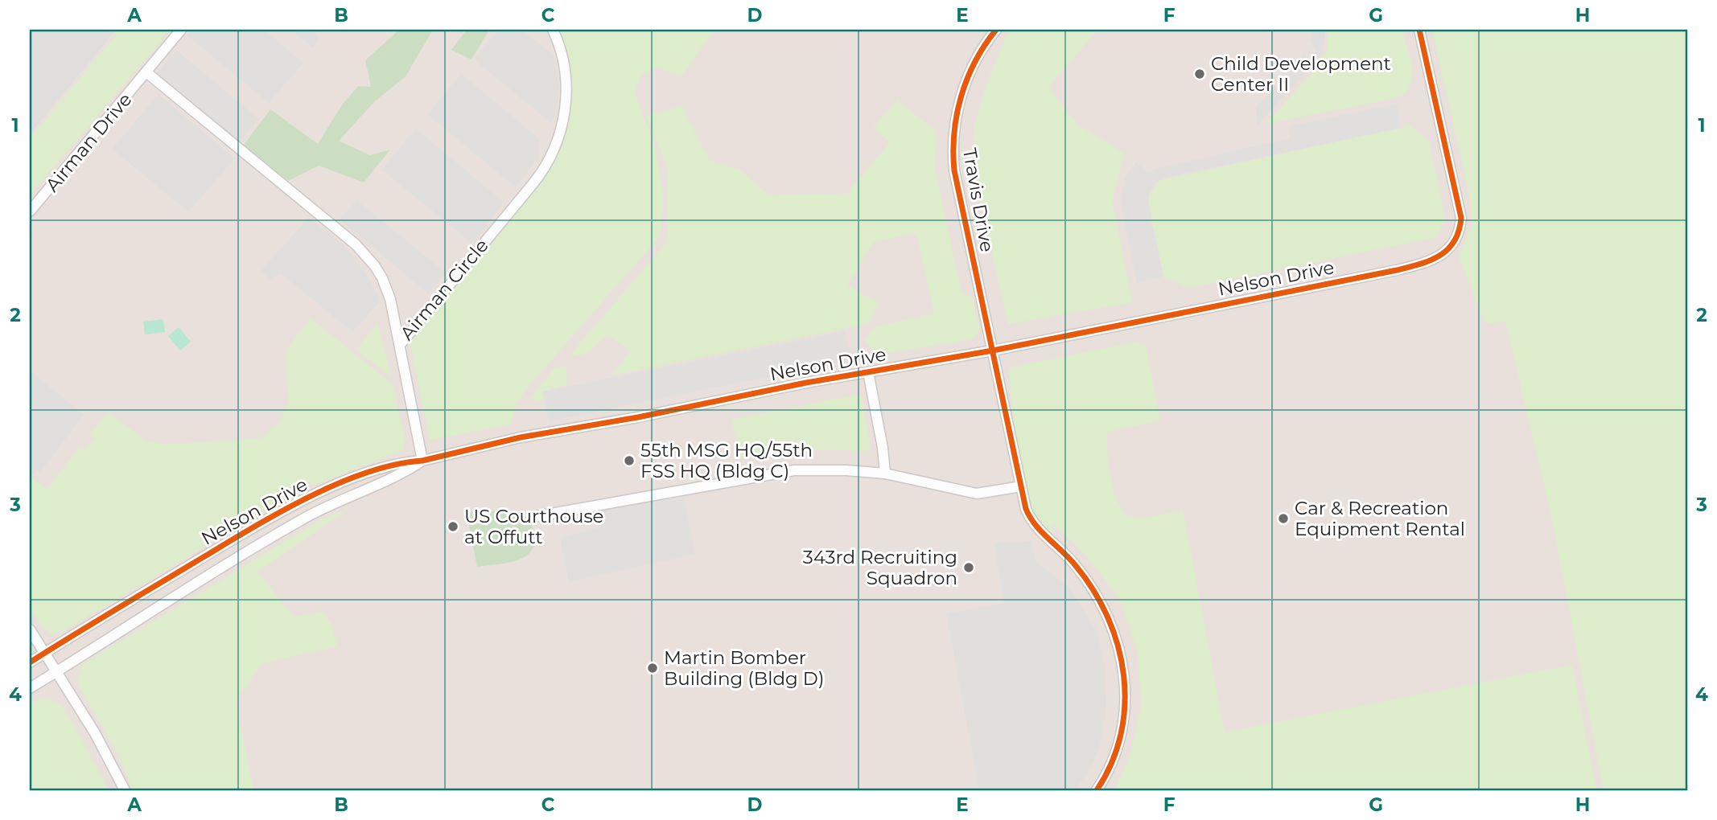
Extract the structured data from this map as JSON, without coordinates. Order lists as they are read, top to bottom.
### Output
{
  "streets": {
    "street": [
      "Airman Drive",
      "Travis Drive",
      "Nelson Drive",
      "Airman Circle"
    ]
  },
  "crossings": [
    ["Airman Drive", "Airman Circle"],
    ["Travis Drive", "Nelson Drive"]
  ],
  "places": [
    "Child Development Center II",
    "55th MSG HQ/55th FSS HQ (Bldg C)",
    "Car & Recreation Equipment Rental",
    "US Courthouse at Offutt",
    "343rd Recruiting Squadron",
    "Martin Bomber Building (Bldg D)"
  ],
  "grid": {
    "columns": [
      "A",
      "B",
      "C",
      "D",
      "E",
      "F",
      "G",
      "H"
    ],
    "rows": [
      "1",
      "2",
      "3",
      "4"
    ]
  }
}
